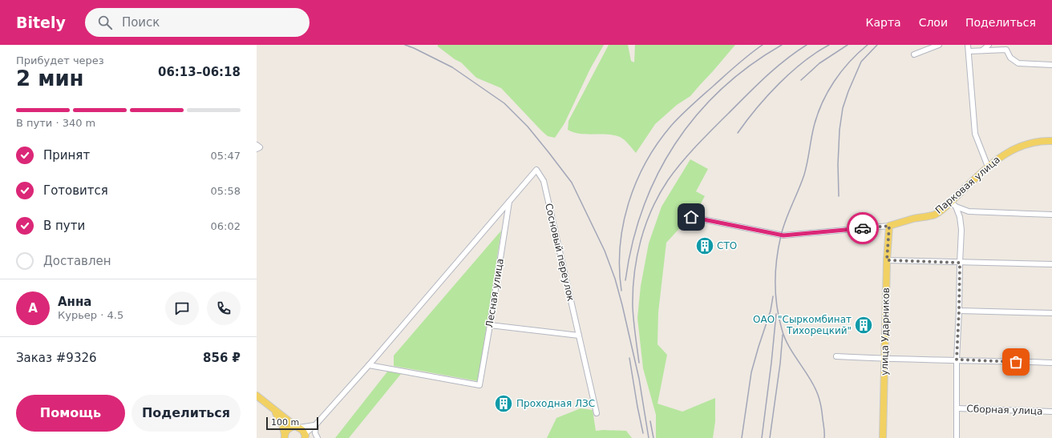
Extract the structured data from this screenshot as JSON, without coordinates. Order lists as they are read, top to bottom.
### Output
{
  "streets": {
    "main road": ["Парковая улица", "улица Ударников"],
    "street": ["Сосновый переулок", "Лесная улица", "Сборная улица"]
  },
  "crossings": [
    ["Парковая улица", "улица Ударников"],
    ["Сосновый переулок", "Лесная улица"]
  ],
  "places": {
    "building": ["СТО", "ОАО \"Сыркомбинат Тихорецкий\"", "Проходная ЛЗС"]
  },
  "scale_bar": "100 m",
  "page": {
    "header": "Bitely",
    "search": "Поиск",
    "nav": ["Карта", "Слои", "Поделиться"],
    "heading": ["2 мин", "Прибудет через", "06:13–06:18"],
    "panel": [
      "Анна",
      "Курьер · 4.5",
      "Заказ #9326",
      "856 ₽"
    ],
    "bar": "В пути · 340 m",
    "list": [
      ["Принят", "05:47"],
      ["Готовится", "05:58"],
      ["В пути", "06:02"],
      "Доставлен"
    ],
    "round": "А",
    "buttons": ["Помощь", "Поделиться"],
    "scale": "100 m"
  }
}
